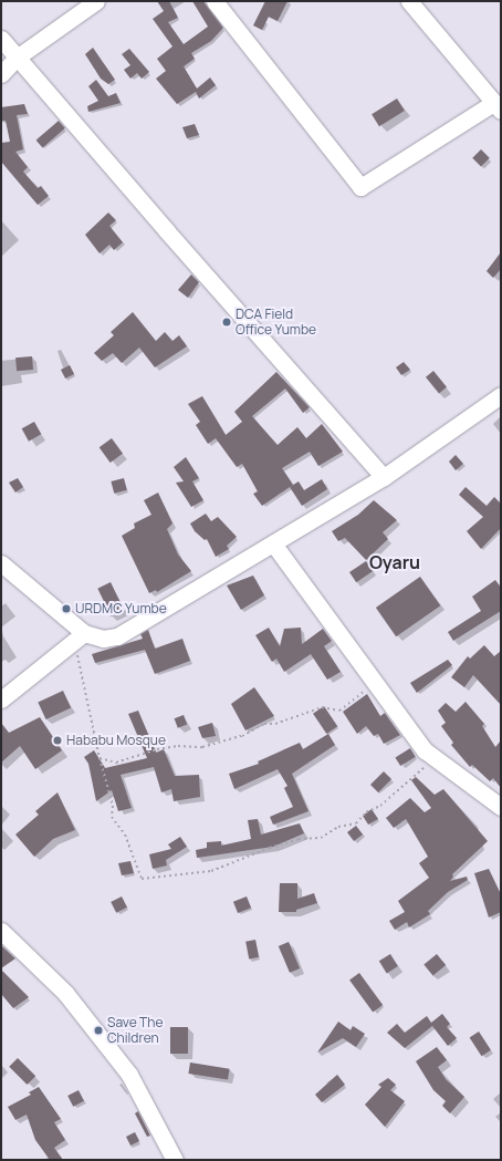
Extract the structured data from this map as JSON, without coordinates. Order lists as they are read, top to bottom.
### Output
{
  "districts": ["Oyaru"],
  "places": [
    "DCA Field Office Yumbe",
    "URDMC Yumbe",
    "Hababu Mosque",
    "Save The Children"
  ]
}
